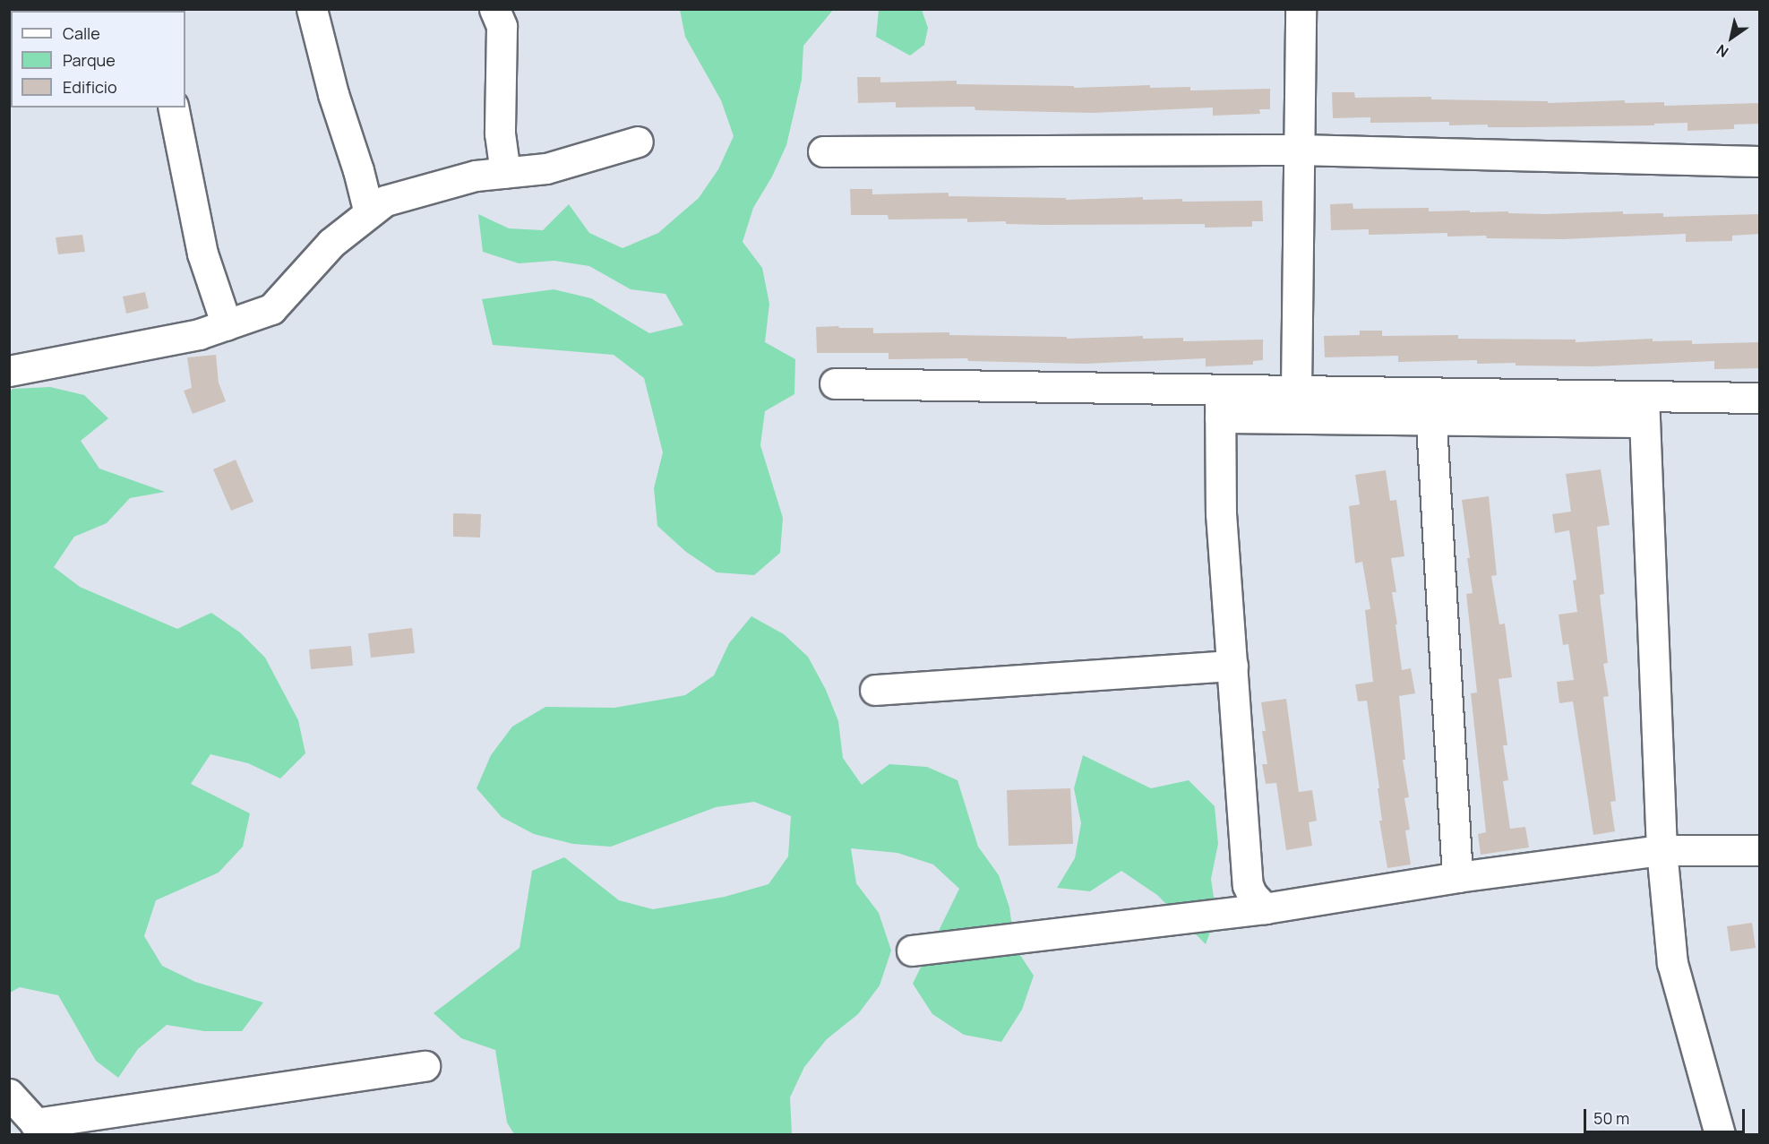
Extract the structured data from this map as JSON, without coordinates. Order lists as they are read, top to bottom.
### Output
{
  "legend": ["Calle", "Parque", "Edificio"],
  "scale_bar": "50 m",
  "north": "bottom left"
}
